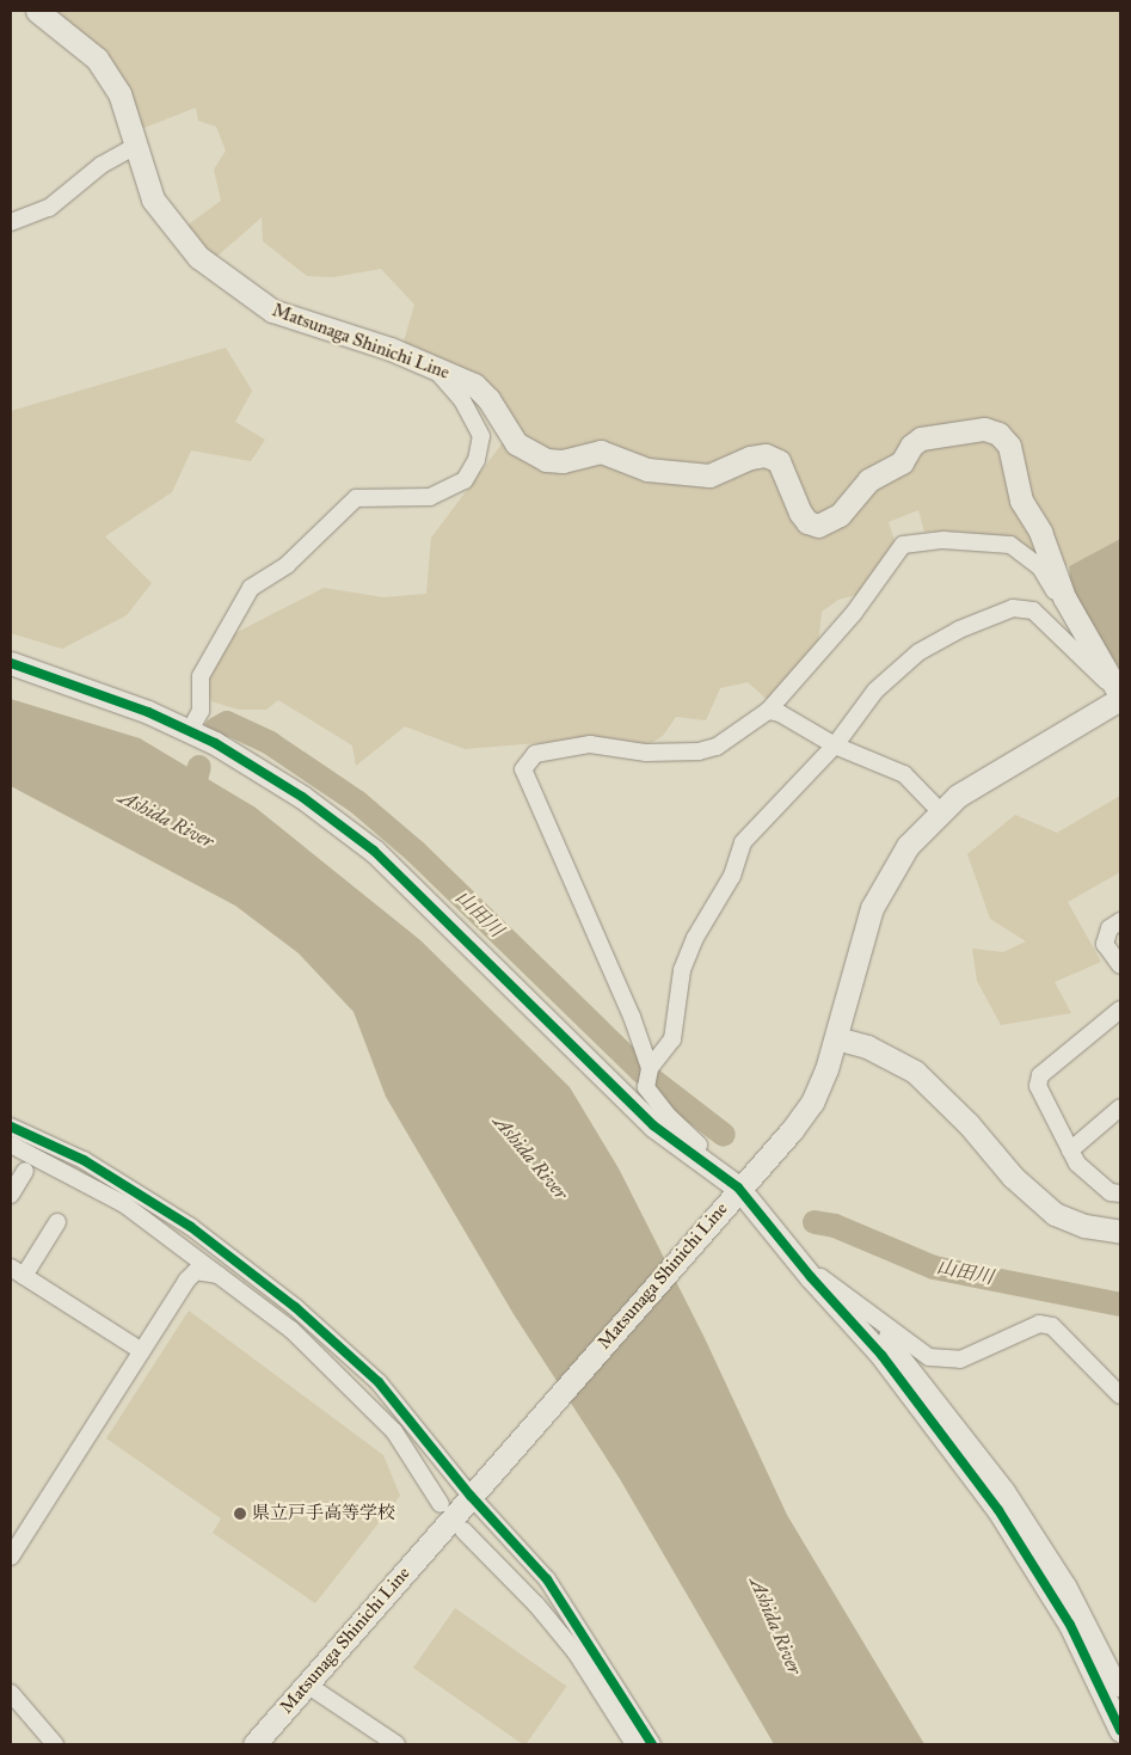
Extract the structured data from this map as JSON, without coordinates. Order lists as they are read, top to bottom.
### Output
{
  "streets": {
    "main road": ["Matsunaga Shinichi Line"]
  },
  "water": ["Ashida River", "山田川"],
  "places": ["県立戸手高等学校"]
}
